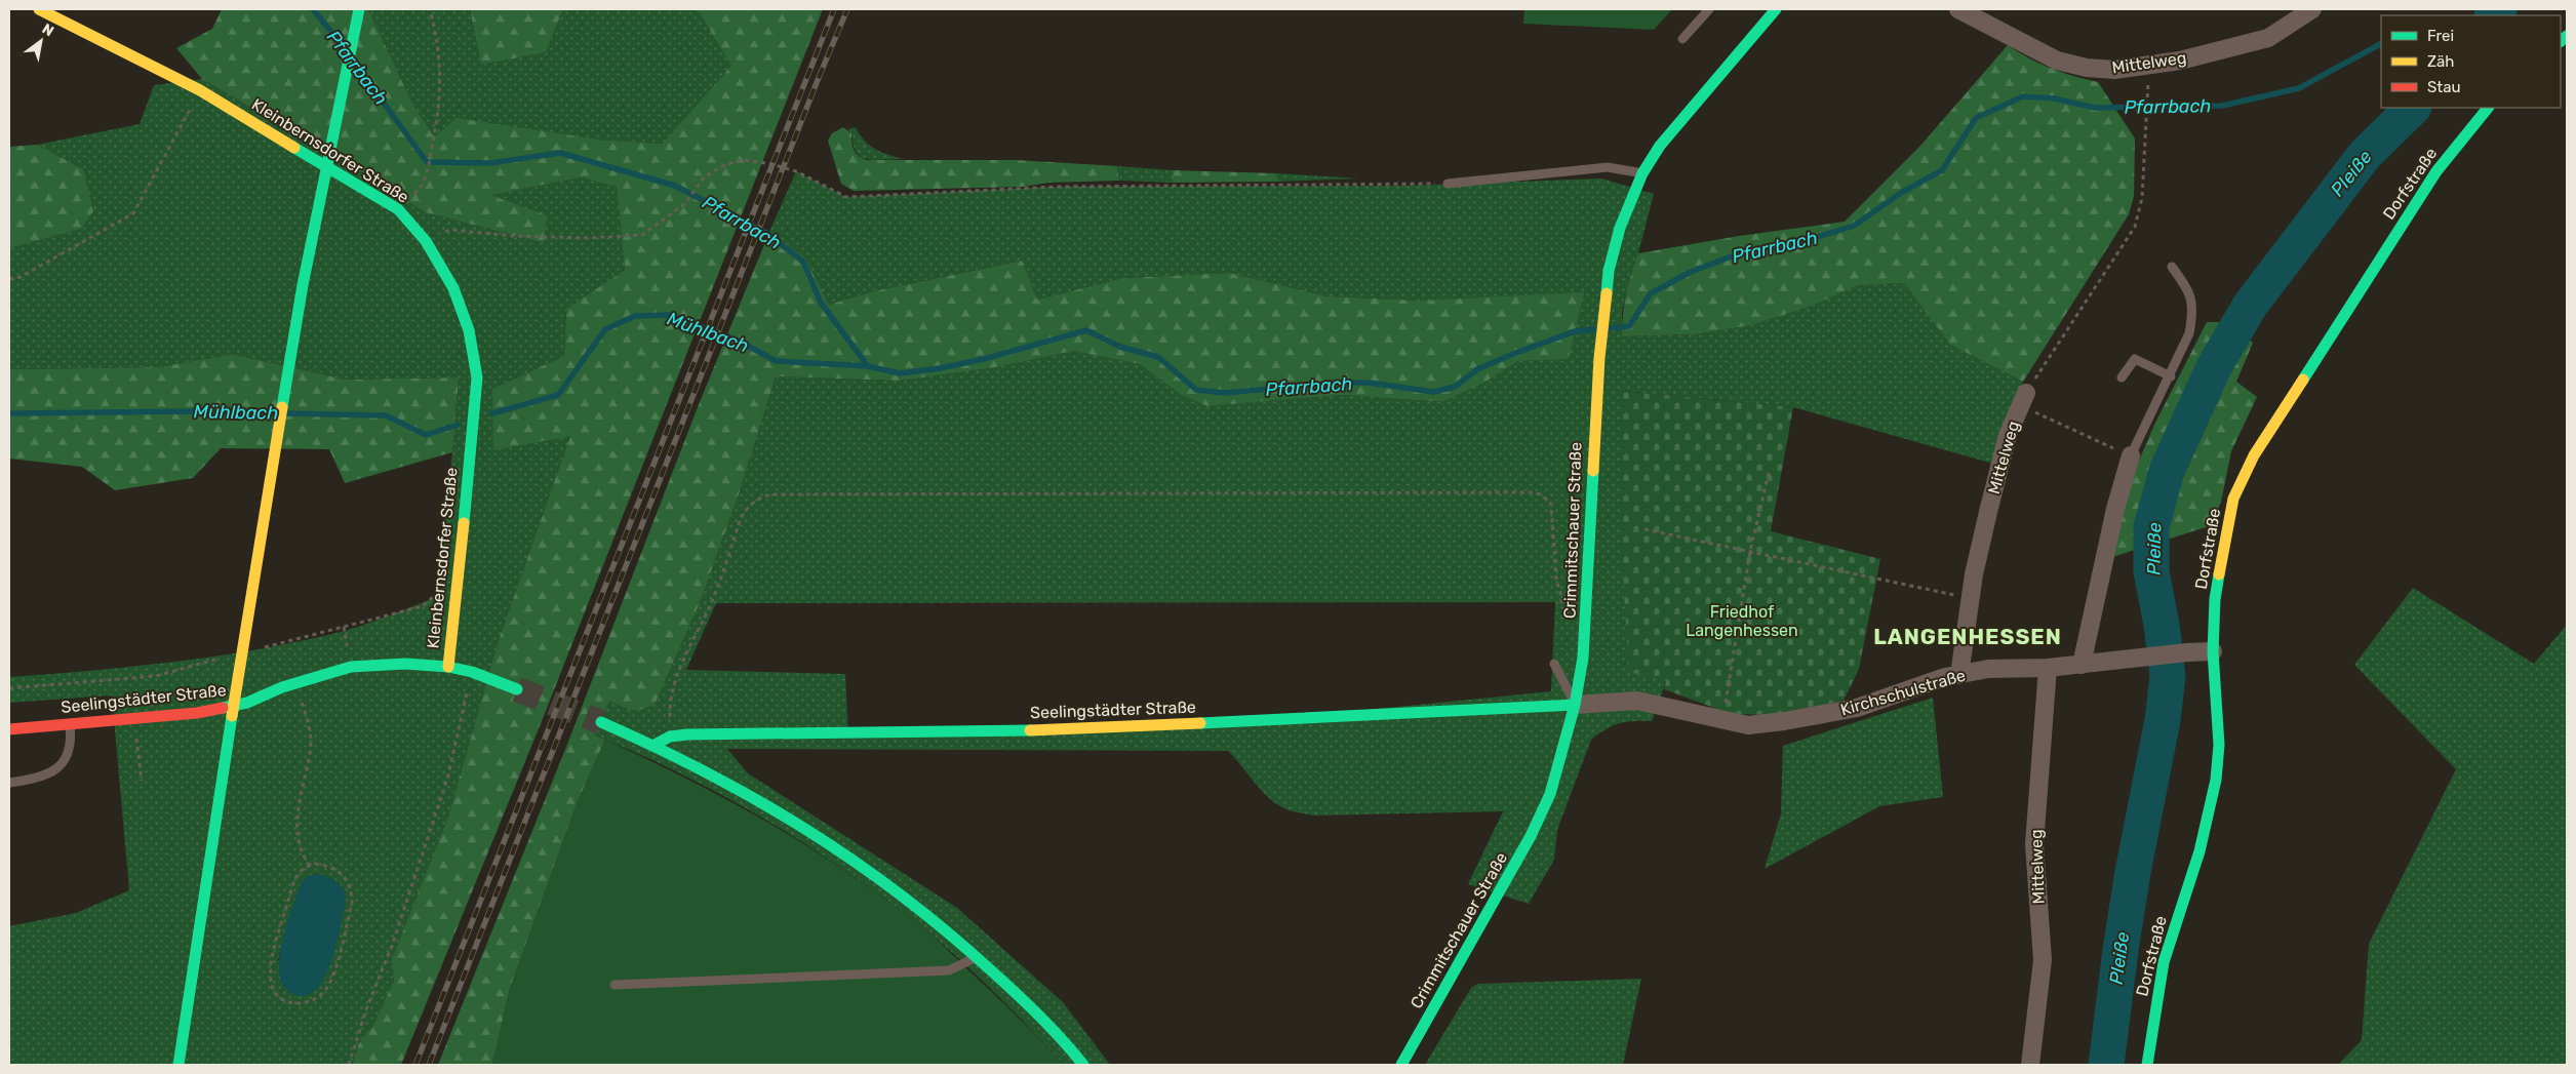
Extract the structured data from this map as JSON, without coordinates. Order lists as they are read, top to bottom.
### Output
{
  "streets": {
    "street": [
      "Mittelweg",
      "Kleinbernsdorfer Straße",
      "Dorfstraße",
      "Crimmitschauer Straße",
      "Kirchschulstraße",
      "Seelingstädter Straße"
    ]
  },
  "crossings": [
    ["Mittelweg", "Kirchschulstraße"],
    ["Kleinbernsdorfer Straße", "Seelingstädter Straße"],
    ["Dorfstraße", "Kirchschulstraße"],
    ["Crimmitschauer Straße", "Kirchschulstraße"],
    ["Crimmitschauer Straße", "Seelingstädter Straße"],
    ["Kirchschulstraße", "Seelingstädter Straße"]
  ],
  "districts": ["LANGENHESSEN"],
  "water": ["Pfarrbach", "Pleiße", "Mühlbach"],
  "parks": ["Friedhof Langenhessen"],
  "legend": ["Frei", "Zäh", "Stau"],
  "north": "top right"
}
